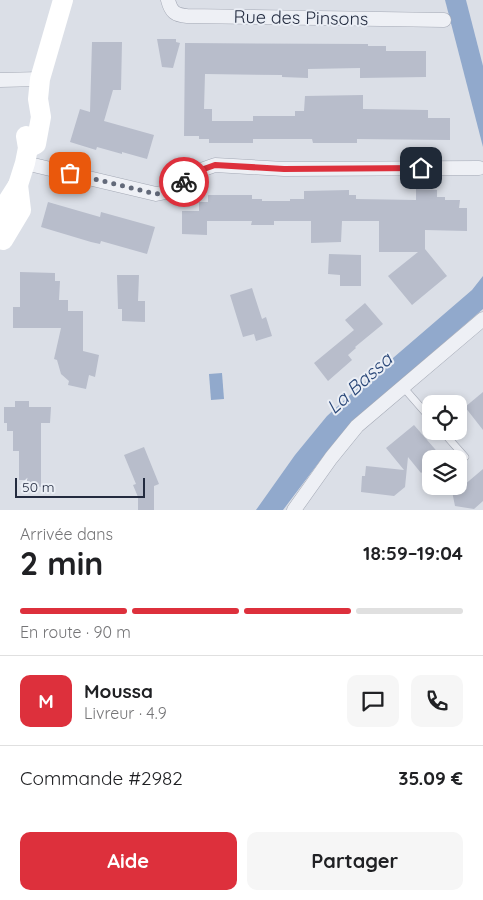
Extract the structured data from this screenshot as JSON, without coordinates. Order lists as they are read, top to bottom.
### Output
{
  "streets": {
    "street": ["Rue des Pinsons"]
  },
  "water": ["La Bassa"],
  "scale_bar": "50 m",
  "page": {
    "scale": "50 m",
    "heading": ["2 min", "Arrivée dans", "18:59–19:04"],
    "panel": [
      "Moussa",
      "Livreur · 4.9",
      "Commande #2982",
      "35.09 €"
    ],
    "bar": "En route · 90 m",
    "round": "M",
    "buttons": ["Aide", "Partager"]
  }
}
